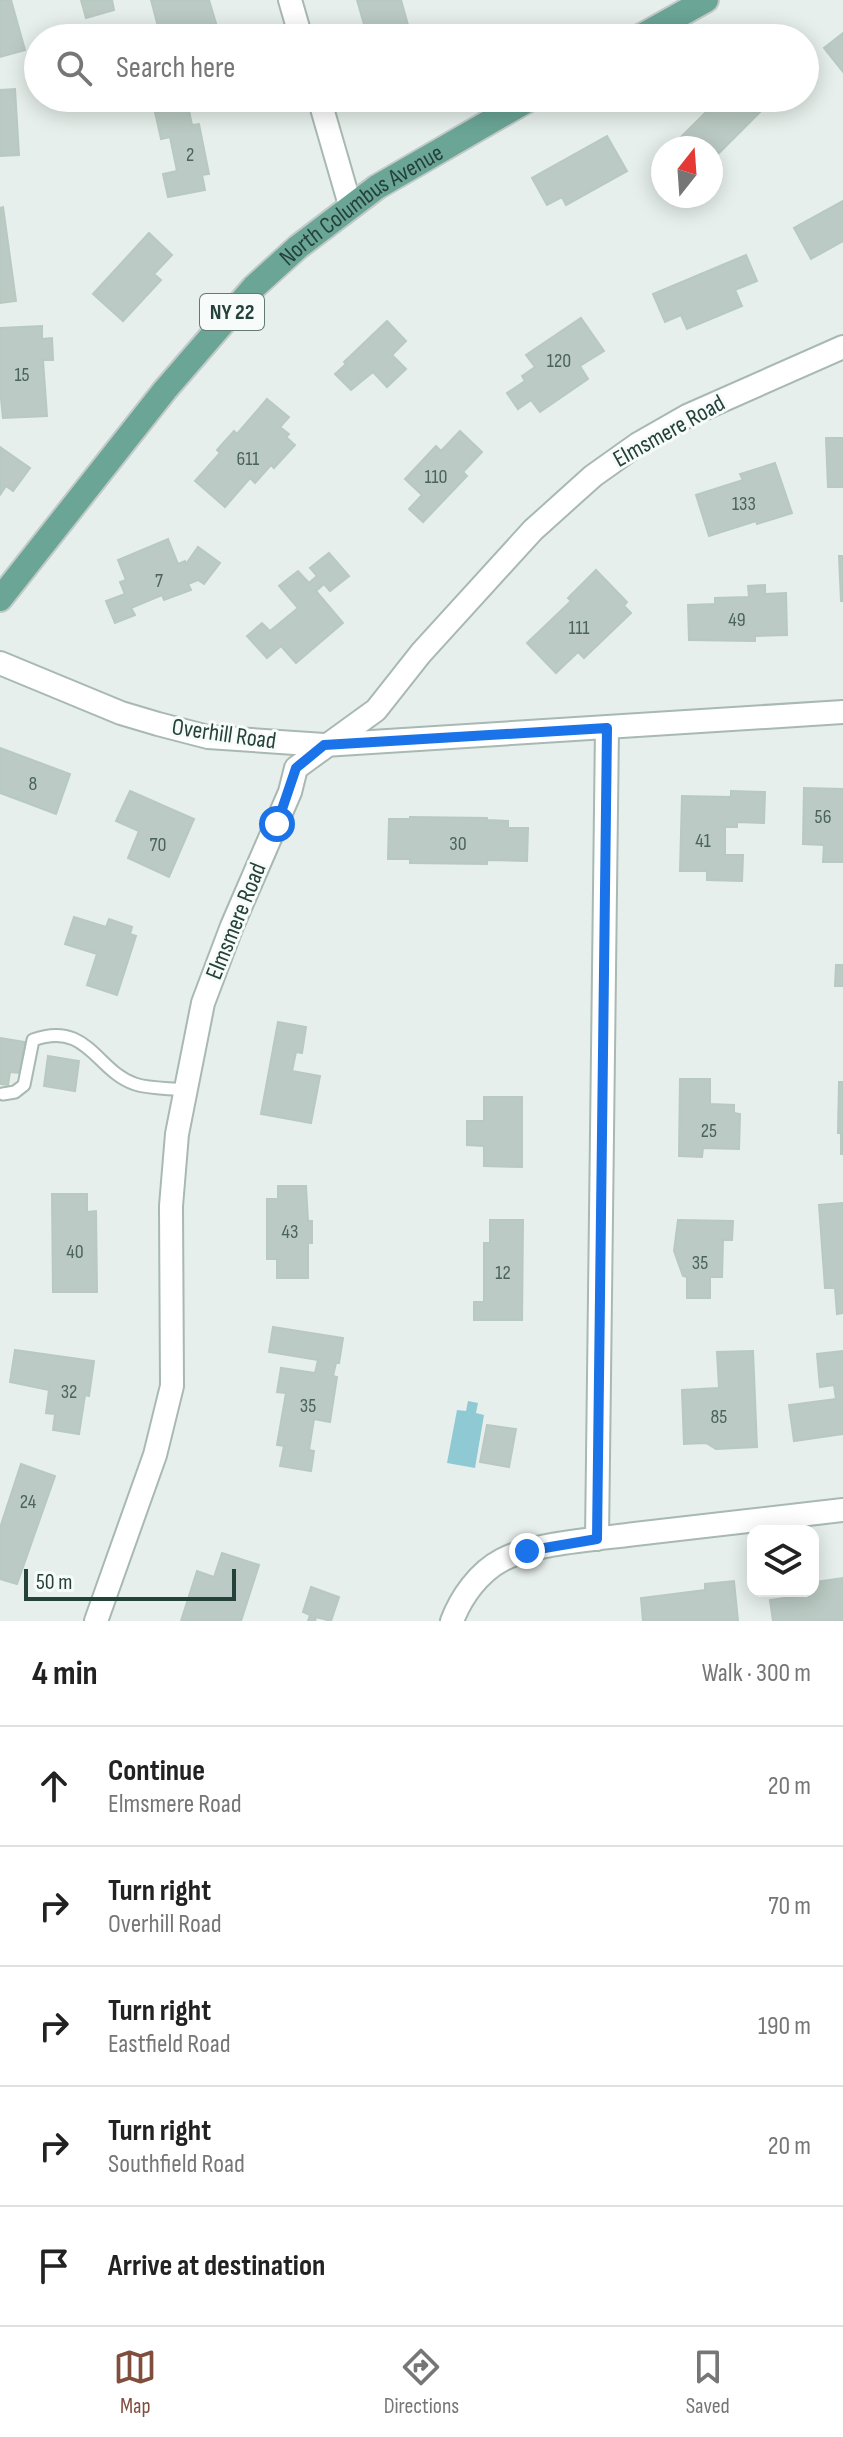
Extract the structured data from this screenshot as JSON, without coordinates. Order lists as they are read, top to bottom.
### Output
{
  "streets": {
    "main road": ["North Columbus Avenue", "NY 22"],
    "street": ["Elmsmere Road", "Overhill Road"]
  },
  "crossings": [
    ["Elmsmere Road", "Overhill Road"]
  ],
  "house_numbers": [
    "2",
    "120",
    "15",
    "611",
    "110",
    "133",
    "7",
    "49",
    "111",
    "8",
    "56",
    "41",
    "30",
    "70",
    "25",
    "43",
    "40",
    "35",
    "12",
    "32",
    "35",
    "85",
    "24"
  ],
  "scale_bar": "50 m",
  "north": "top",
  "page": {
    "search": "Search here",
    "scale": "50 m",
    "heading": ["4 min", "Walk · 300 m"],
    "list": [
      ["Continue", "Elmsmere Road", "20 m"],
      ["Turn right", "Overhill Road", "70 m"],
      ["Turn right", "Eastfield Road", "190 m"],
      ["Turn right", "Southfield Road", "20 m"],
      "Arrive at destination"
    ],
    "nav": ["Map", "Directions", "Saved"]
  }
}
